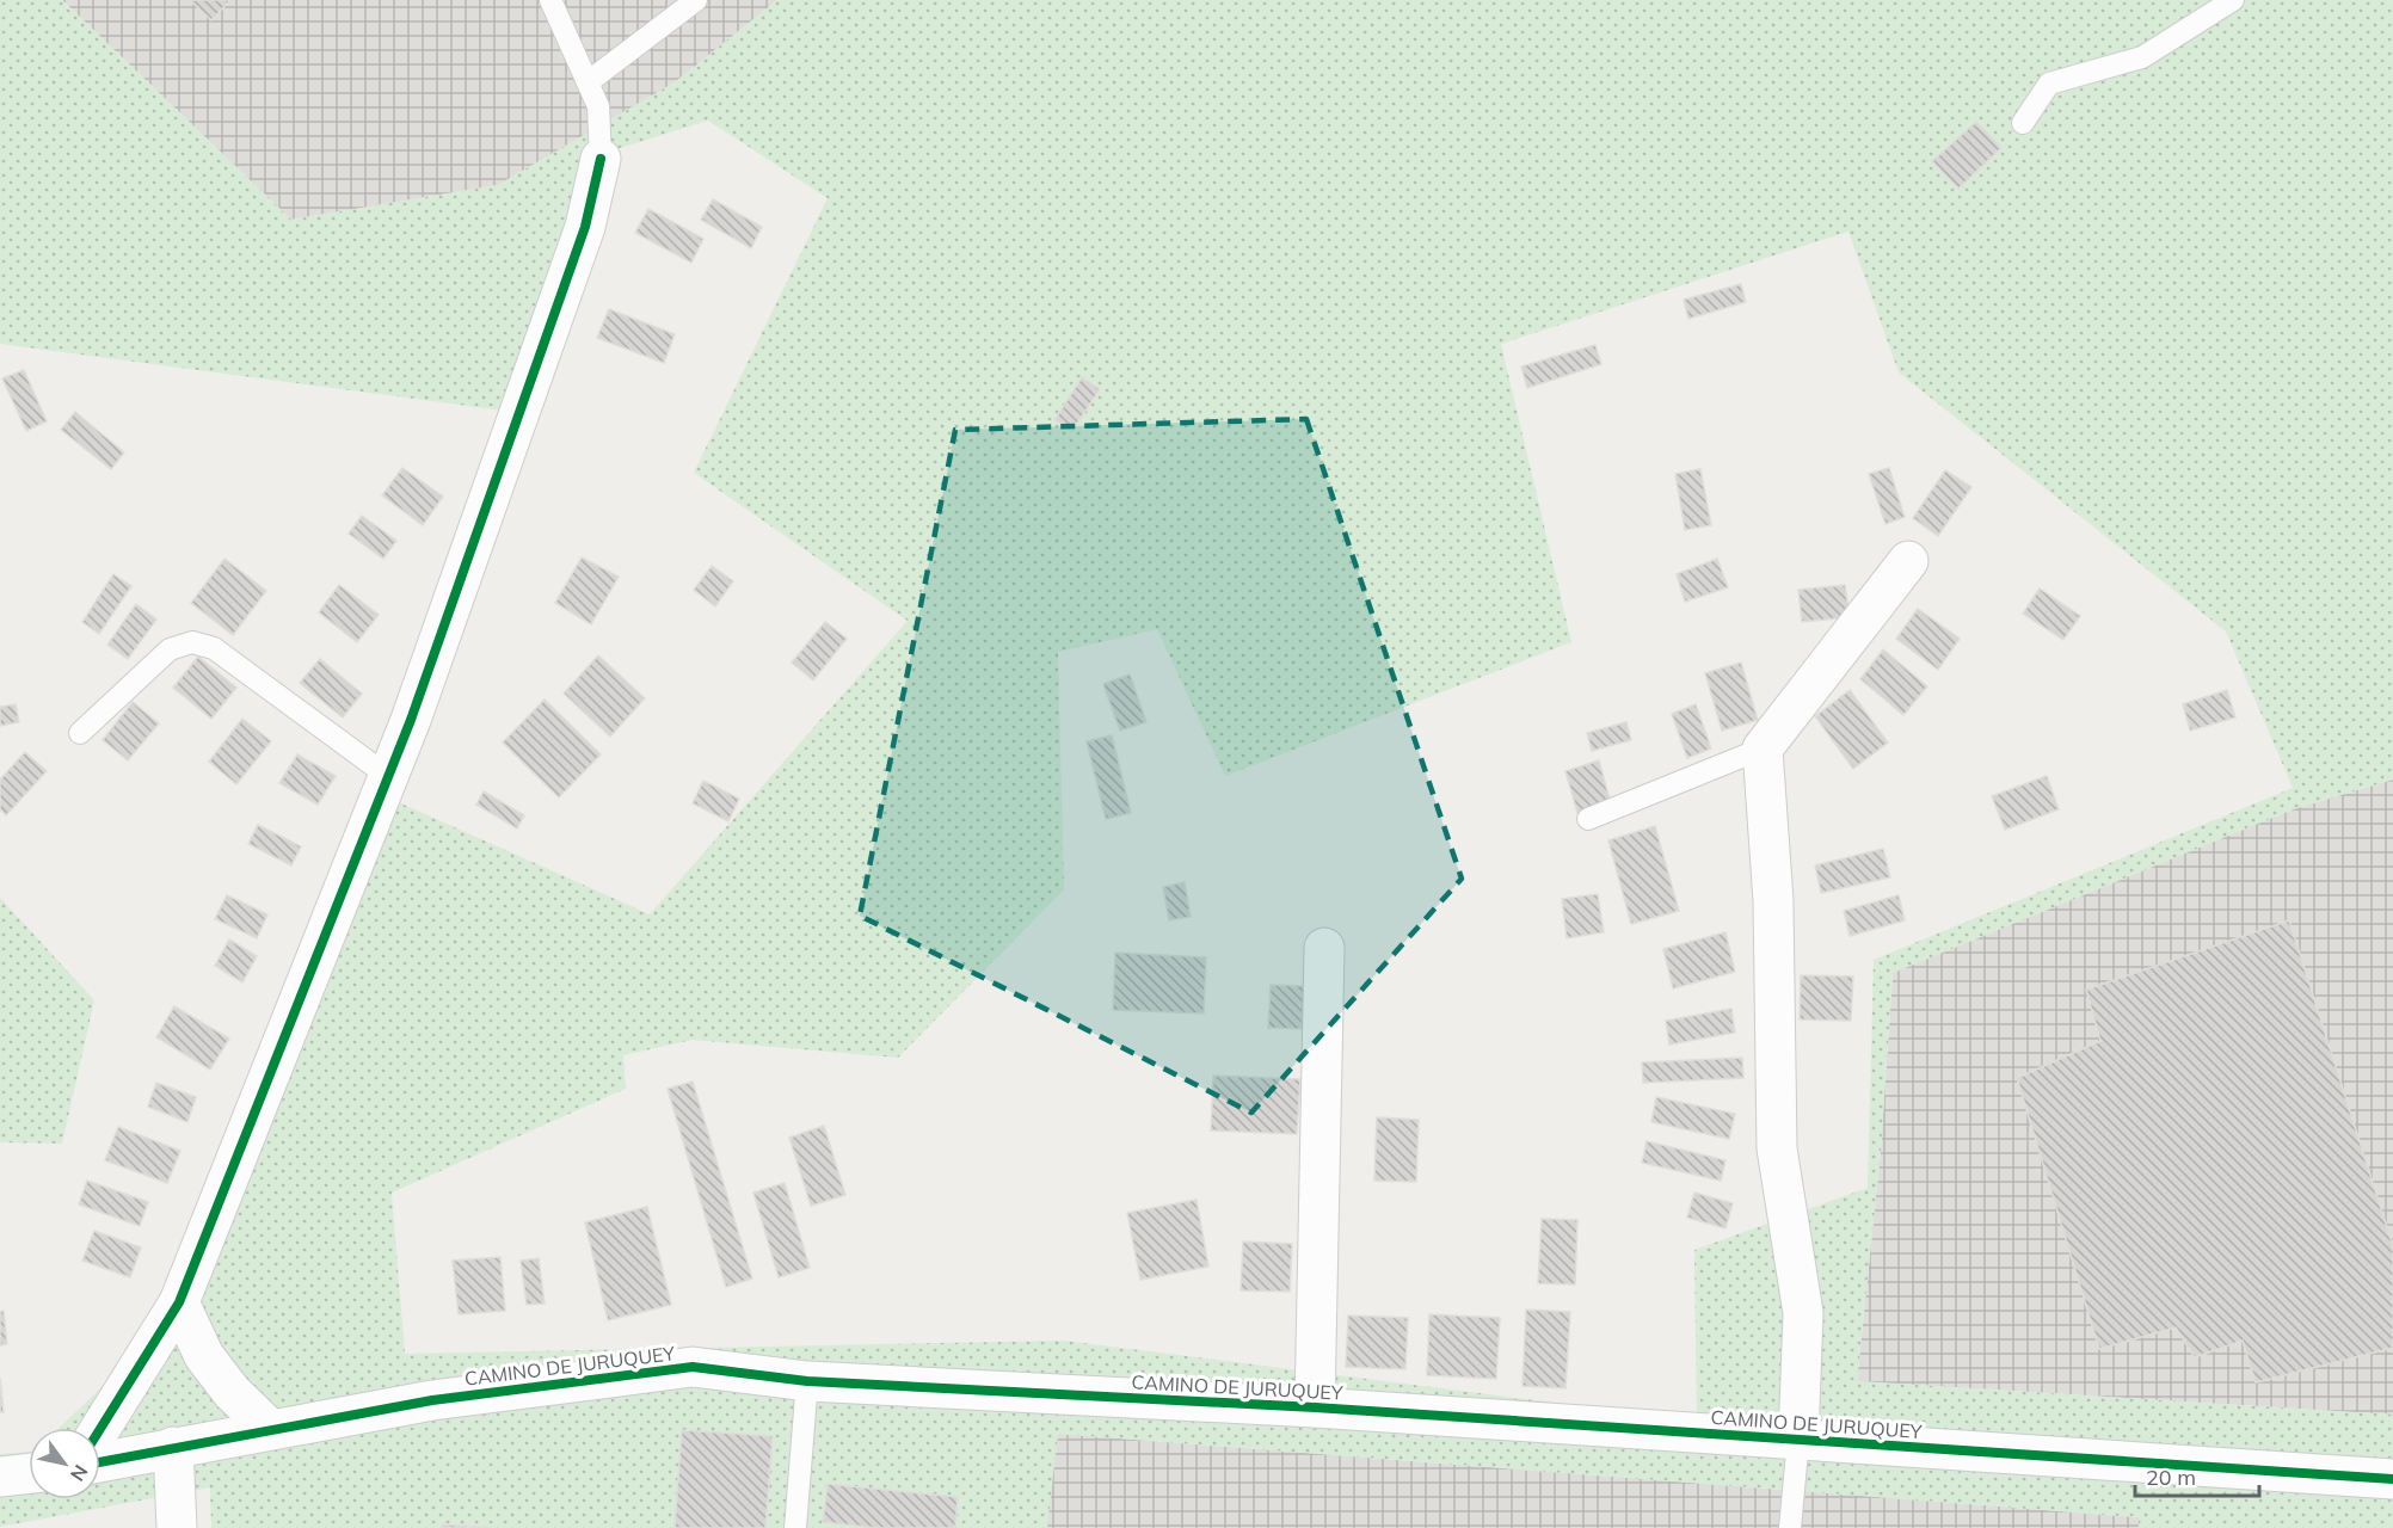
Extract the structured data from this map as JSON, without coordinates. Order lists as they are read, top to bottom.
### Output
{
  "streets": {
    "street": ["CAMINO DE JURUQUEY"]
  },
  "scale_bar": "20 m",
  "north": "bottom right"
}
